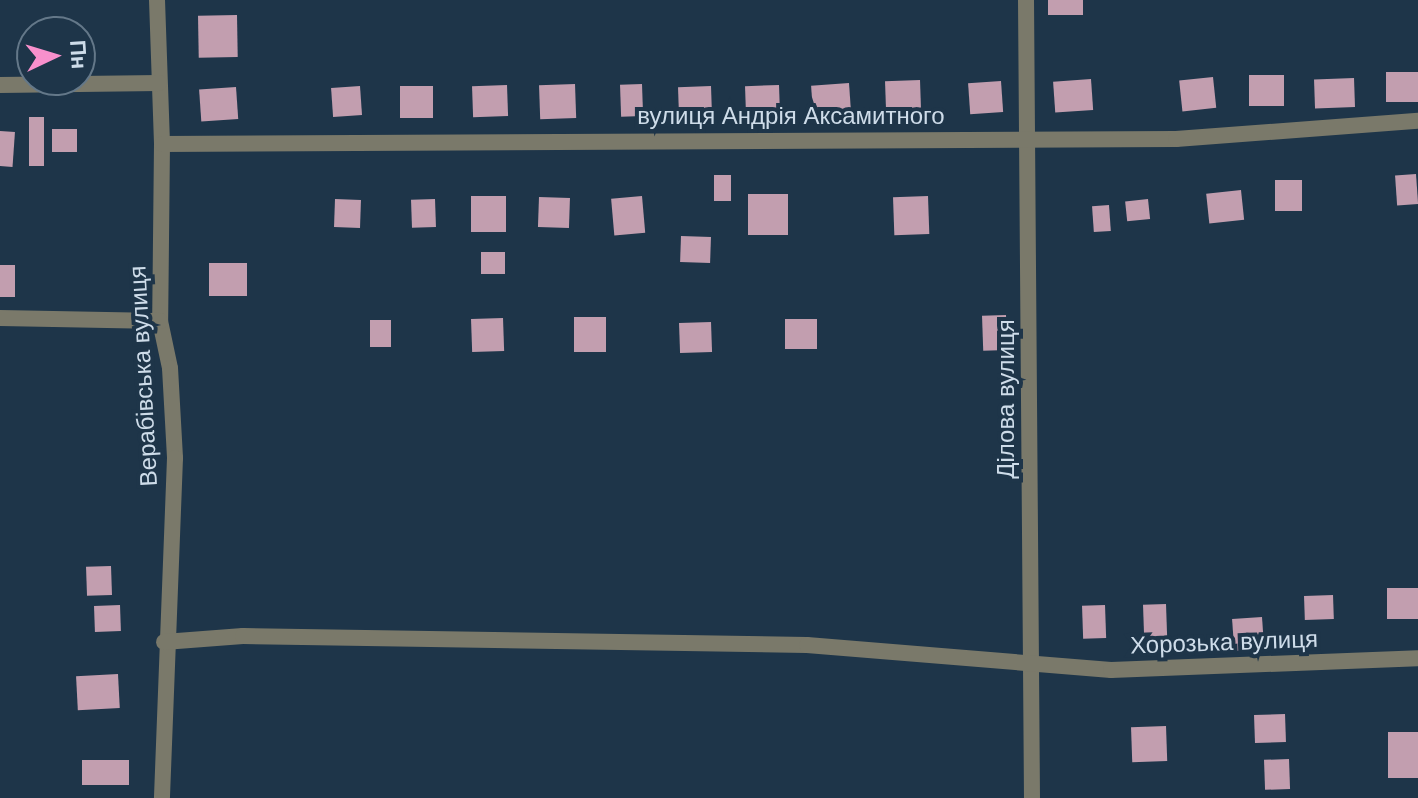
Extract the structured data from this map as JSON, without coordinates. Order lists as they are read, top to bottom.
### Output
{
  "streets": {
    "street": [
      "вулиця Андрія Аксамитного",
      "Верабівська вулиця",
      "Ділова вулиця",
      "Хорозька вулиця"
    ]
  },
  "crossings": [
    ["вулиця Андрія Аксамитного", "Верабівська вулиця"],
    ["вулиця Андрія Аксамитного", "Ділова вулиця"],
    ["Верабівська вулиця", "Хорозька вулиця"],
    ["Ділова вулиця", "Хорозька вулиця"]
  ],
  "north": "right"
}
